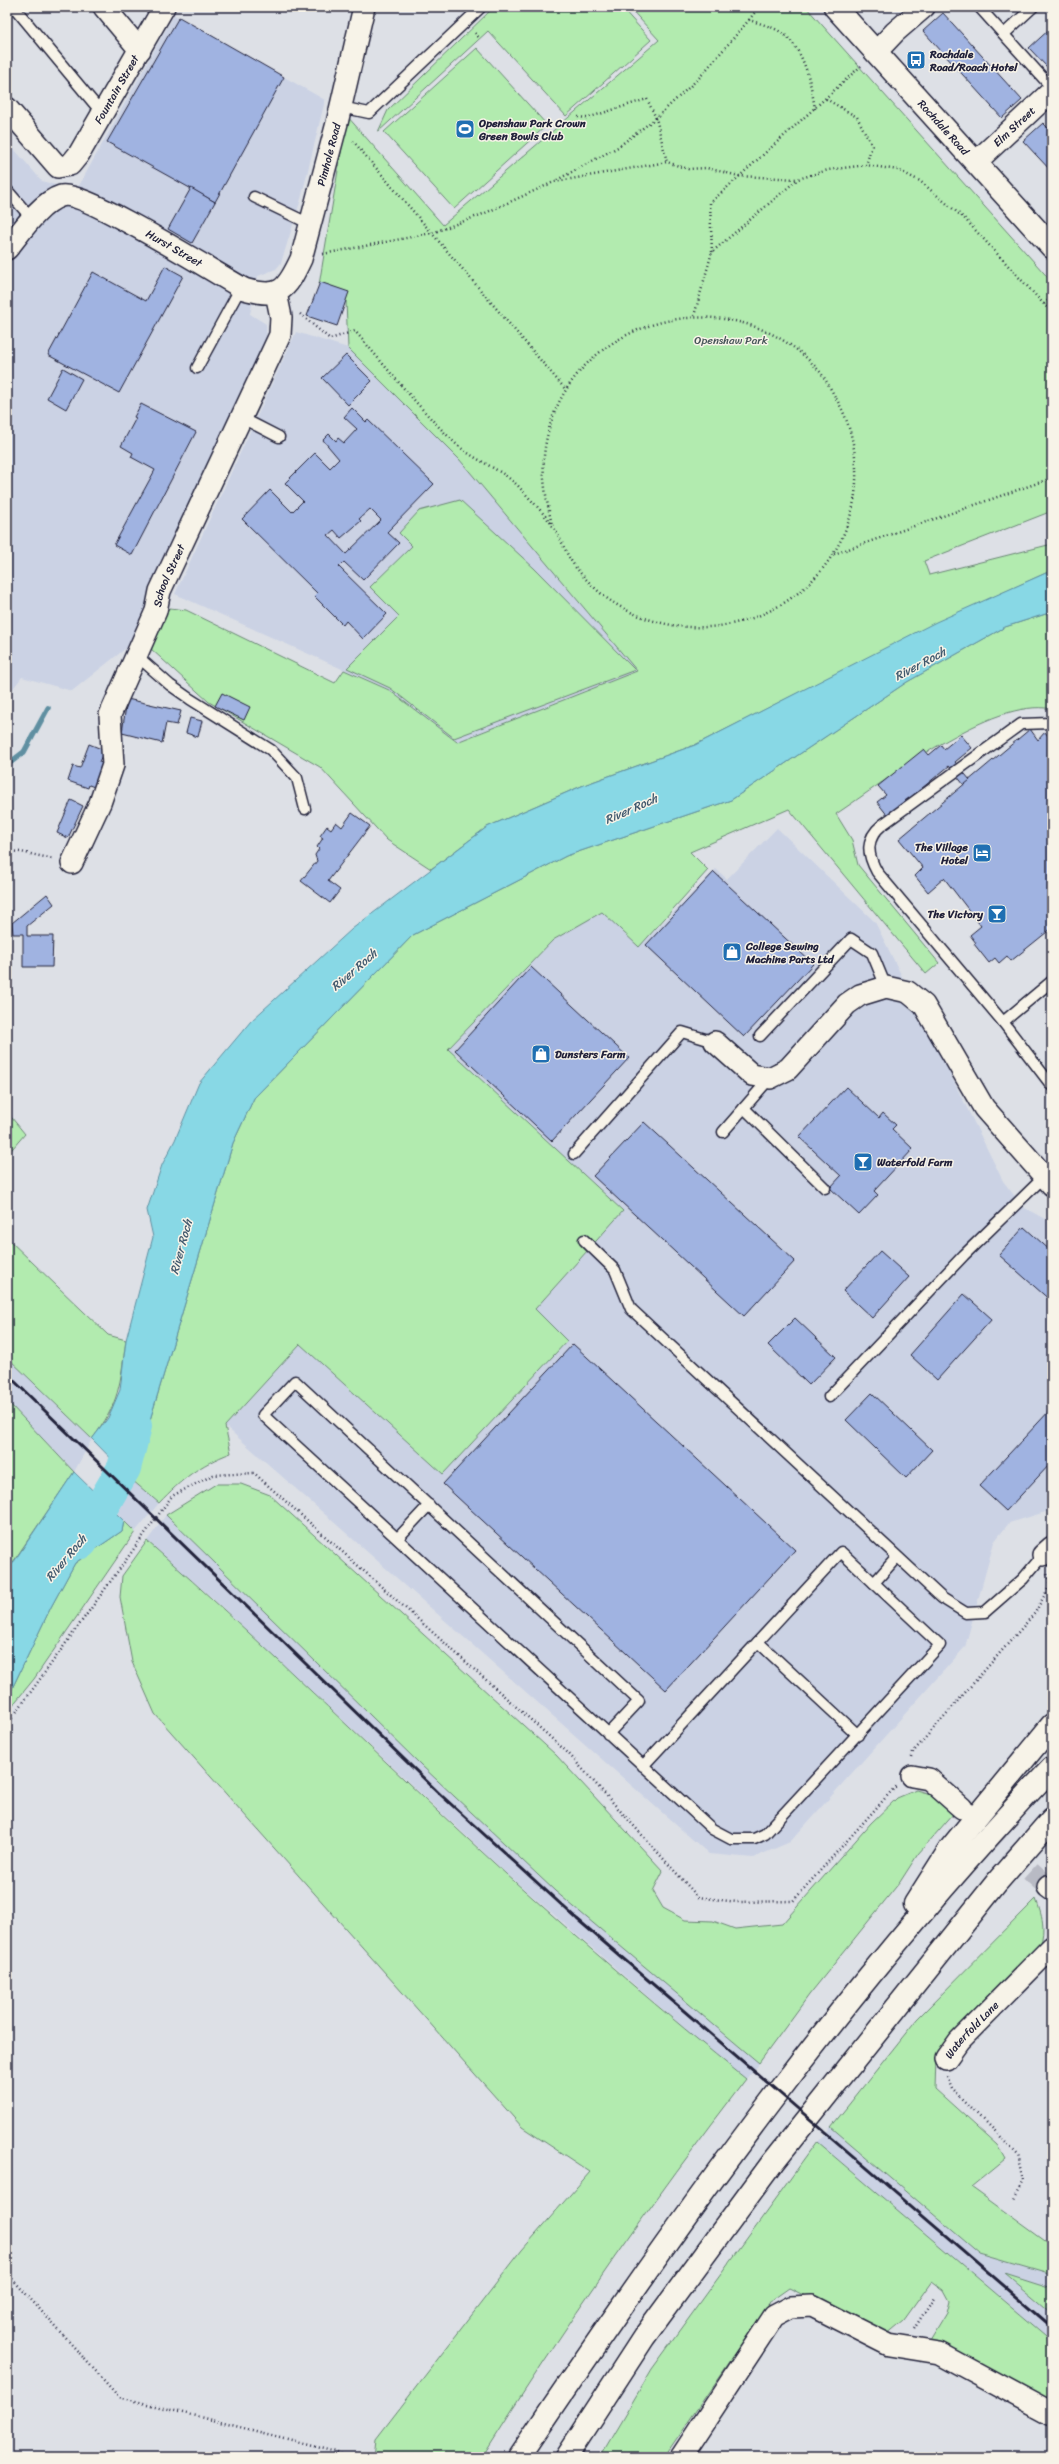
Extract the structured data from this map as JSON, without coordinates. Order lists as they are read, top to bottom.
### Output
{
  "streets": {
    "highway": ["Rochdale Road"],
    "street": [
      "Fountain Street",
      "Elm Street",
      "Pimhole Road",
      "Hurst Street",
      "School Street",
      "Waterfold Lane"
    ]
  },
  "crossings": [
    ["Elm Street", "Rochdale Road"],
    ["Pimhole Road", "Hurst Street"],
    ["Pimhole Road", "School Street"],
    ["Hurst Street", "School Street"]
  ],
  "water": ["River Roch"],
  "parks": ["Openshaw Park"],
  "places": {
    "bus stop": ["Rochdale Road/Roach Hotel"],
    "sports": ["Openshaw Park Crown Green Bowls Club"],
    "hotel": ["The Village Hotel"],
    "bar": ["The Victory", "Waterfold Farm"],
    "shop": ["College Sewing Machine Parts Ltd", "Dunsters Farm"]
  }
}
